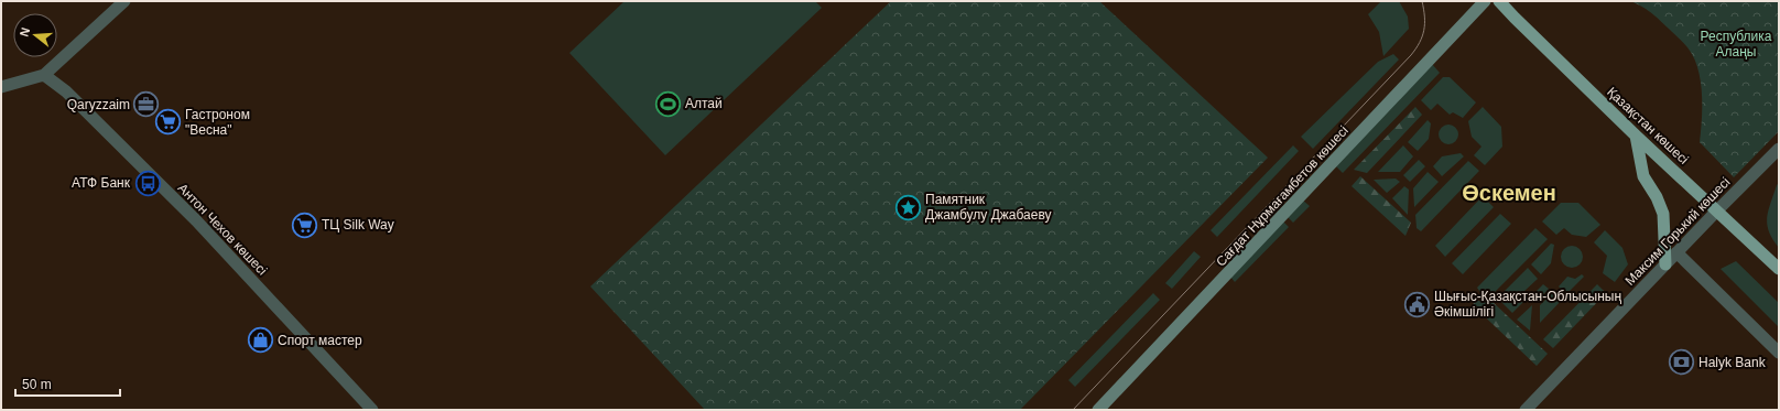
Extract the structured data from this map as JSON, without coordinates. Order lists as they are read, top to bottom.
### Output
{
  "streets": {
    "main road": ["Қазақстан көшесі", "Сағдат Нұрмағамбетов көшесі"],
    "street": ["Антон Чехов көшесі", "Максим Горький көшесі"]
  },
  "crossings": [
    ["Қазақстан көшесі", "Максим Горький көшесі"]
  ],
  "districts": ["Өскемен"],
  "parks": ["Республика Алаңы"],
  "places": {
    "sports": ["Алтай"],
    "office": ["Qaryzzaim"],
    "supermarket": ["Гастроном \"Весна\"", "ТЦ Silk Way"],
    "bus stop": ["АТФ Банк"],
    "place": ["Памятник Джамбулу Джабаеву"],
    "public building": ["Шығыс-Қазақстан-Облысының Әкімшілігі"],
    "shop": ["Спорт мастер"],
    "bank": ["Halyk Bank"]
  },
  "scale_bar": "50 m",
  "north": "left"
}
